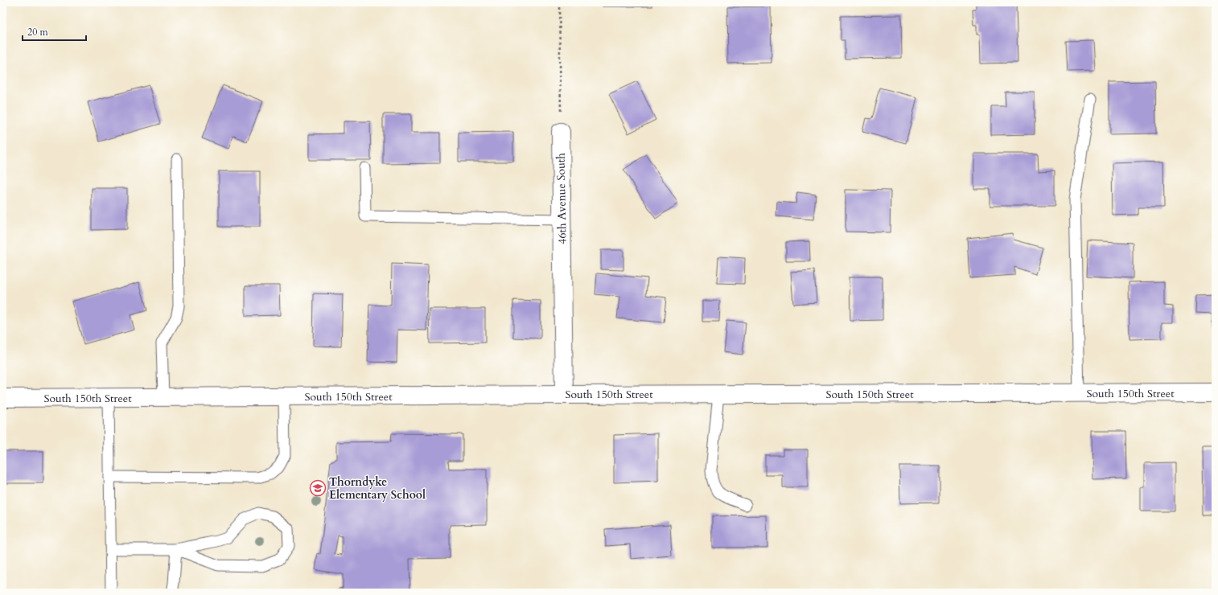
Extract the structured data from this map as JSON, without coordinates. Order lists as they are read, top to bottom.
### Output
{
  "streets": {
    "street": ["46th Avenue South", "South 150th Street"]
  },
  "crossings": [
    ["46th Avenue South", "South 150th Street"]
  ],
  "places": {
    "school or university": ["Thorndyke Elementary School"]
  },
  "scale_bar": "20 m"
}
